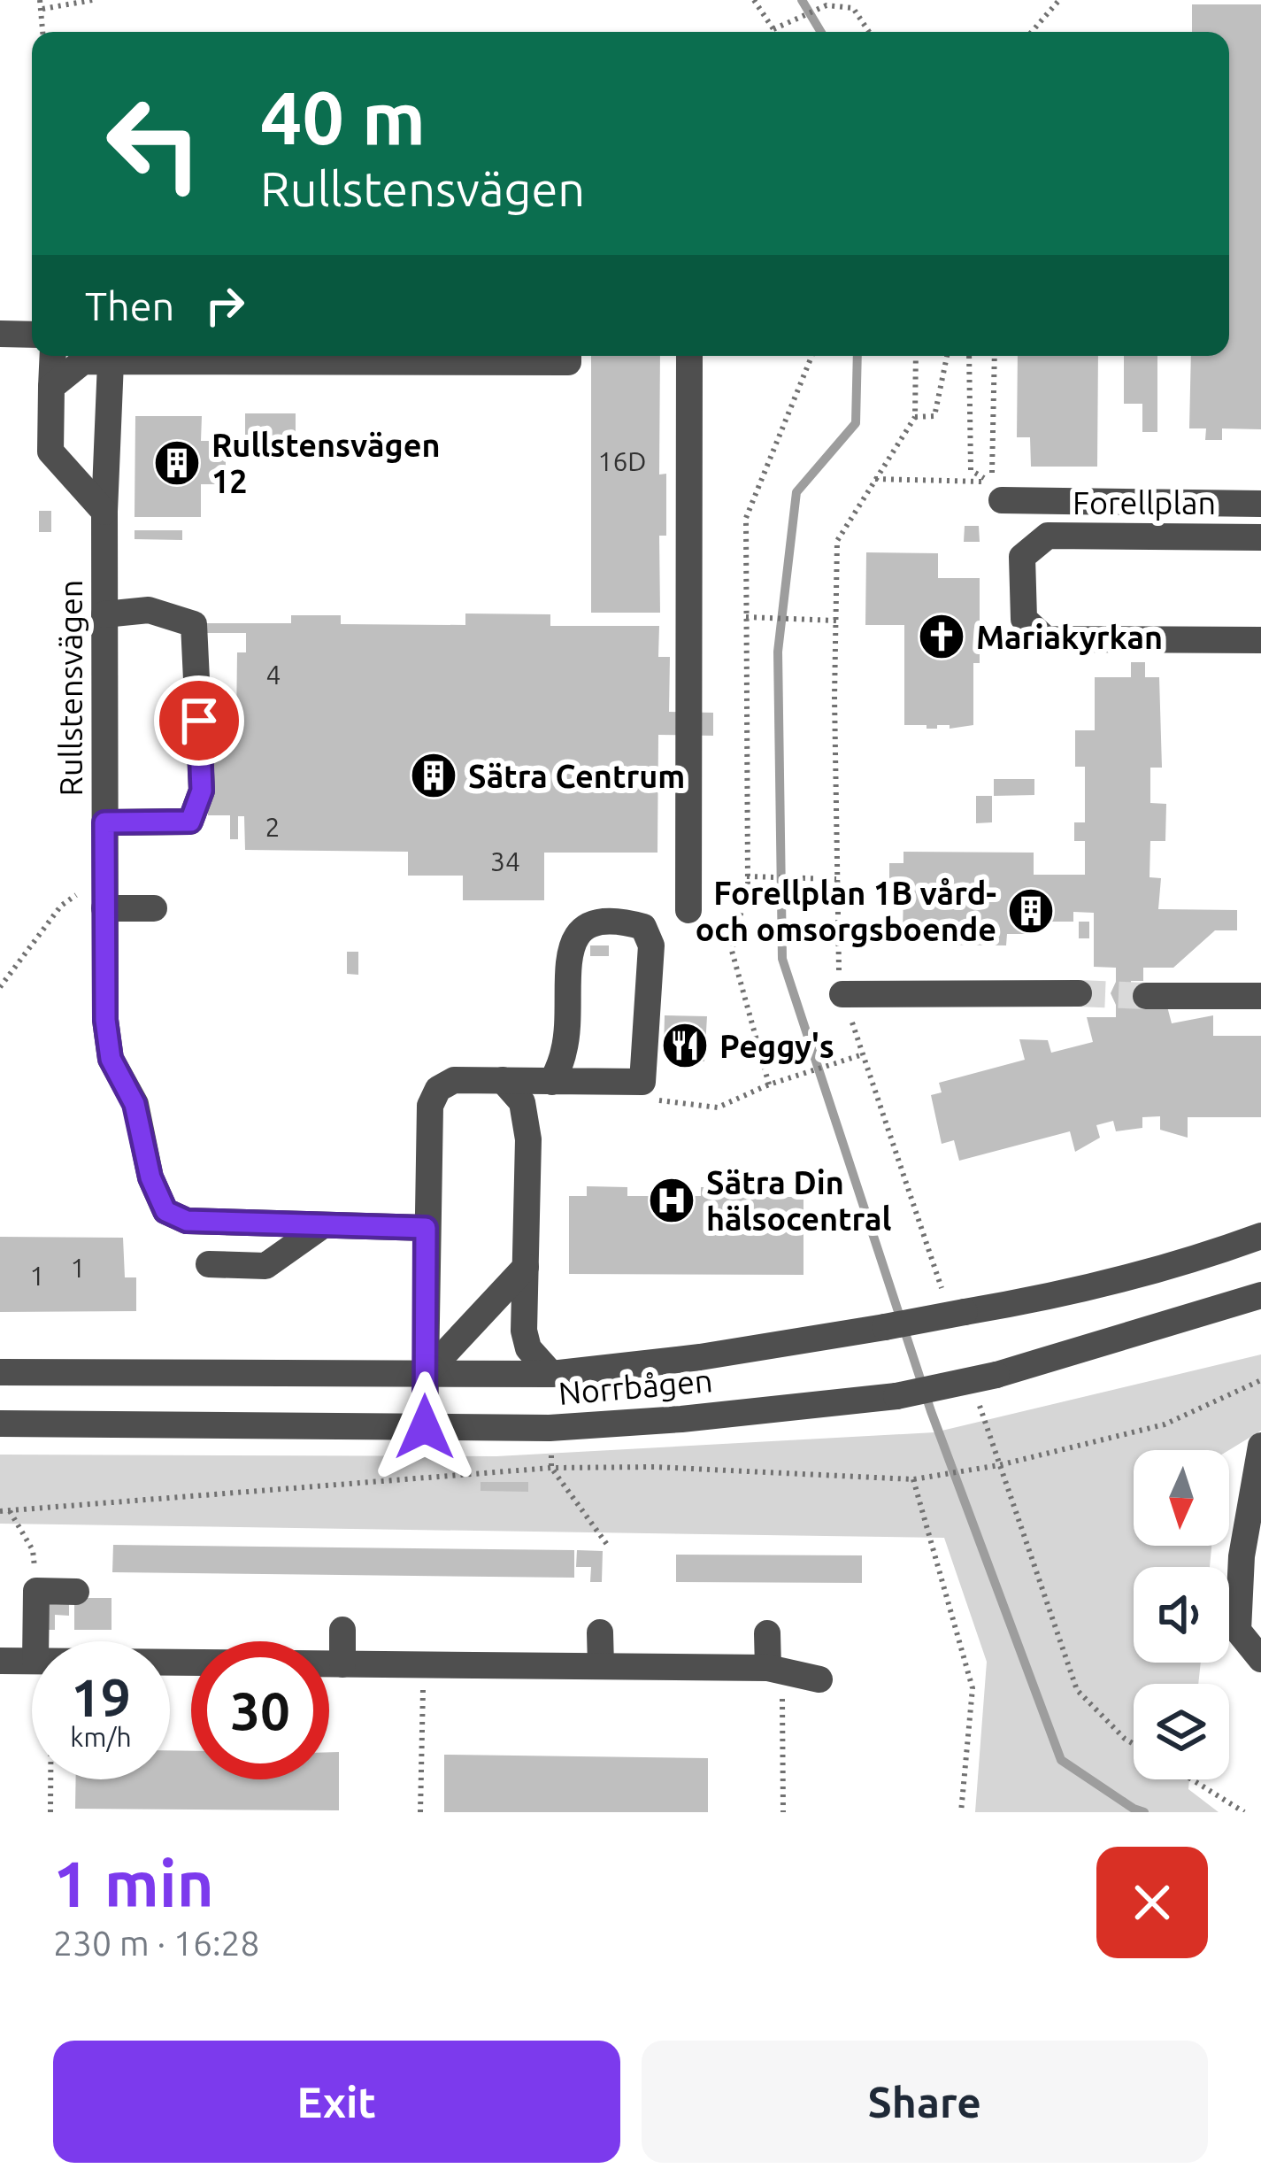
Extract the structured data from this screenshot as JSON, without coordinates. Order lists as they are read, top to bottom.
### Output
{
  "streets": {
    "street": ["Forellplan", "Rullstensvägen", "Norrbågen"]
  },
  "places": {
    "building": ["Rullstensvägen 12", "Sätra Centrum", "Forellplan 1B vård- och omsorgsboende"],
    "church": ["Mariakyrkan"],
    "restaurant": ["Peggy's"],
    "hospital": ["Sätra Din hälsocentral"]
  },
  "house_numbers": [
    "16D",
    "4",
    "2",
    "34",
    "1",
    "1"
  ],
  "north": "bottom",
  "page": {
    "turn": ["40 m", "Rullstensvägen"],
    "then": "Then",
    "speed": "19 km/h",
    "limit": "30",
    "heading": ["1 min", "230 m · 16:28"],
    "buttons": ["Exit", "Share"]
  }
}
